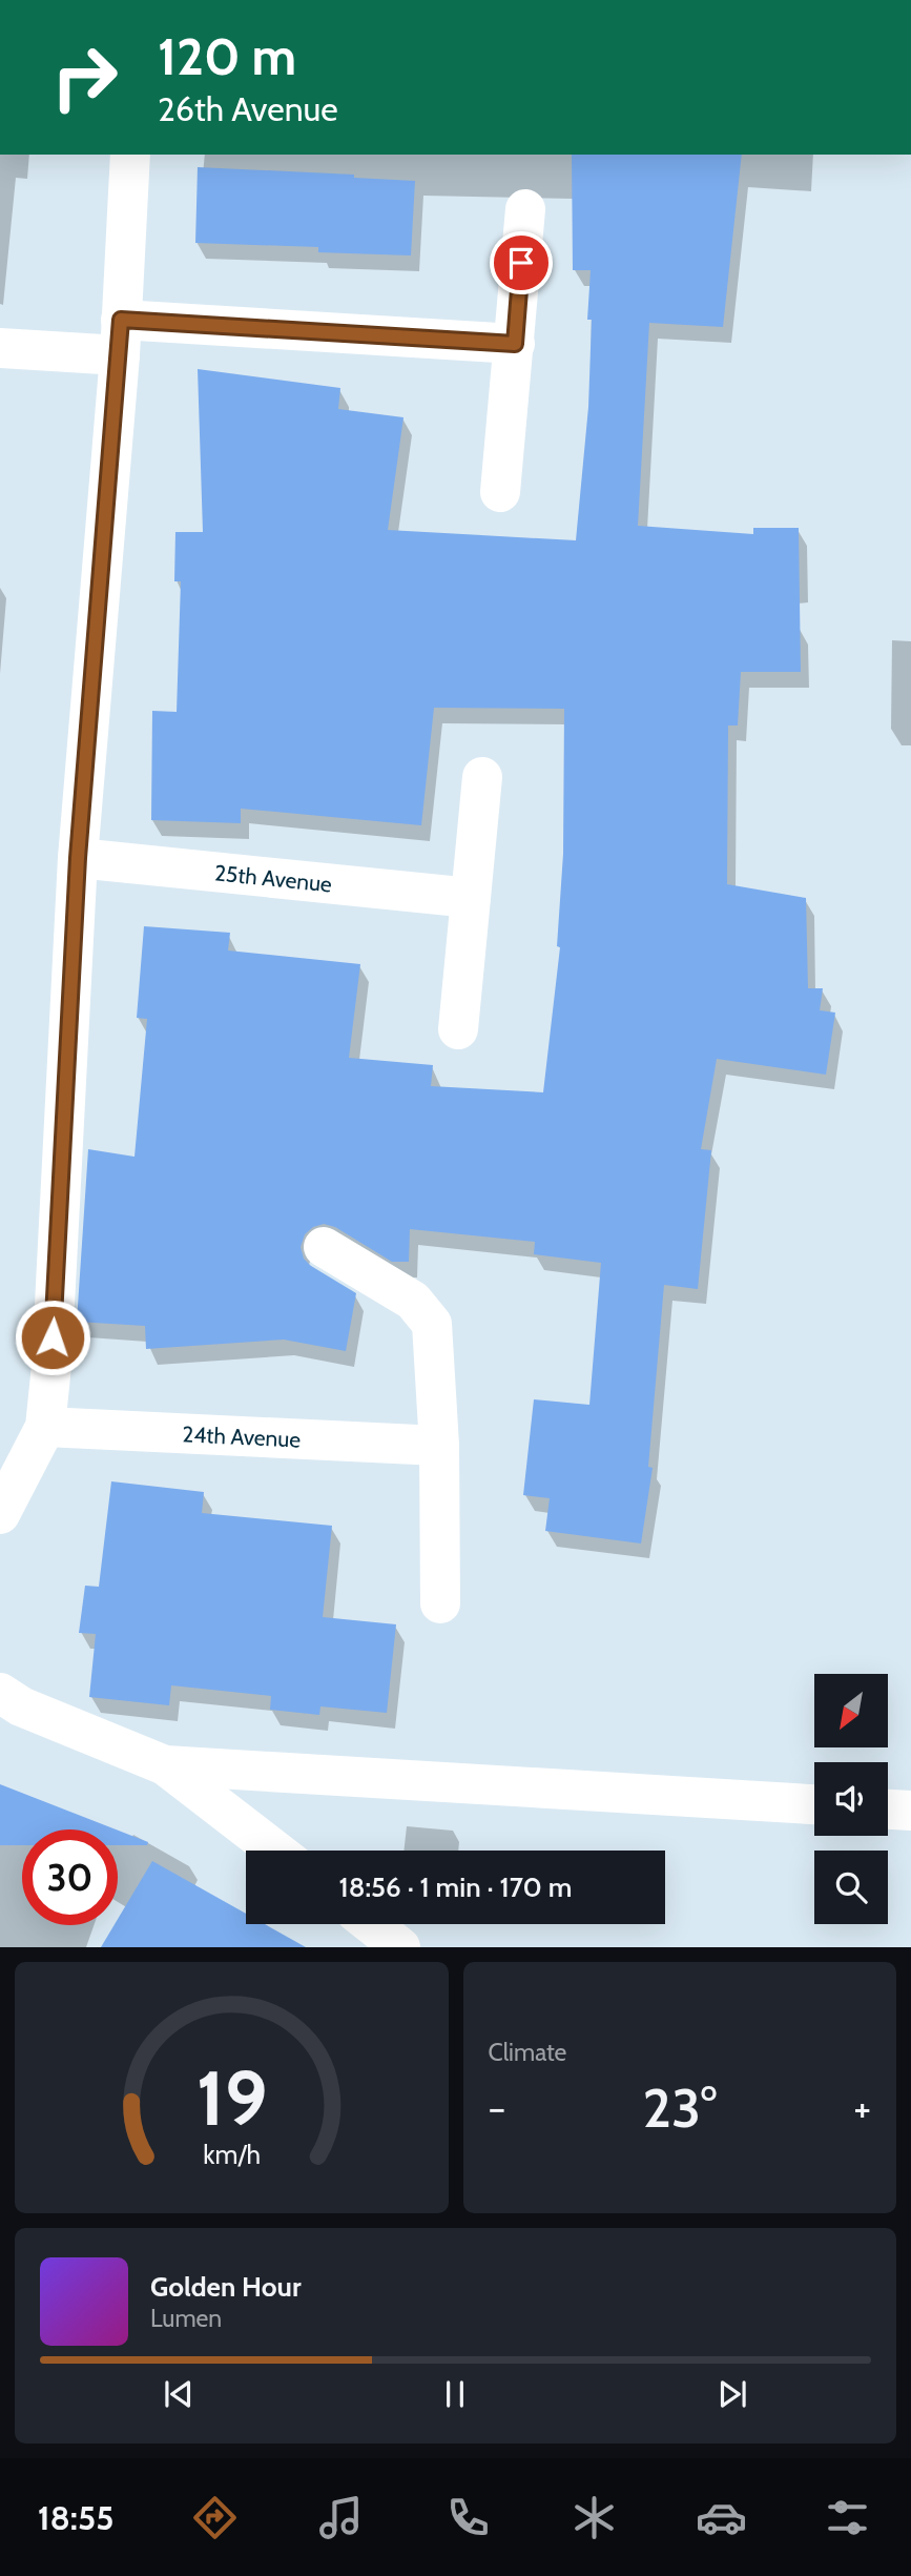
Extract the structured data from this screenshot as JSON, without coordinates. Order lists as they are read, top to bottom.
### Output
{
  "streets": {
    "street": ["25th Avenue", "24th Avenue"]
  },
  "north": "bottom left",
  "page": {
    "turn": ["120 m", "26th Avenue"],
    "limit": "30",
    "trip": "18:56 · 1 min · 170 m",
    "tile": "Climate",
    "heat": ["−", "23°", "+"],
    "song": ["Golden Hour", "Lumen"],
    "tabs": "18:55",
    "gauge": ["19", "km/h"]
  }
}
